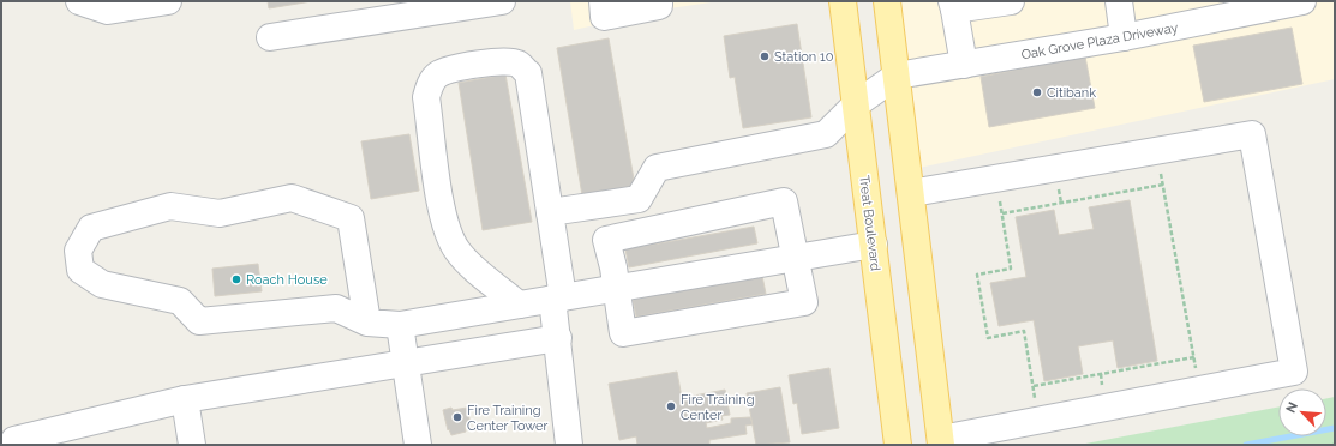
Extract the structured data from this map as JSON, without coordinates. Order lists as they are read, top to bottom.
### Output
{
  "streets": {
    "main road": ["Treat Boulevard"],
    "street": ["Oak Grove Plaza Driveway"]
  },
  "places": [
    "Station 10",
    "Citibank",
    "Roach House",
    "Fire Training Center",
    "Fire Training Center Tower"
  ],
  "north": "top left"
}
